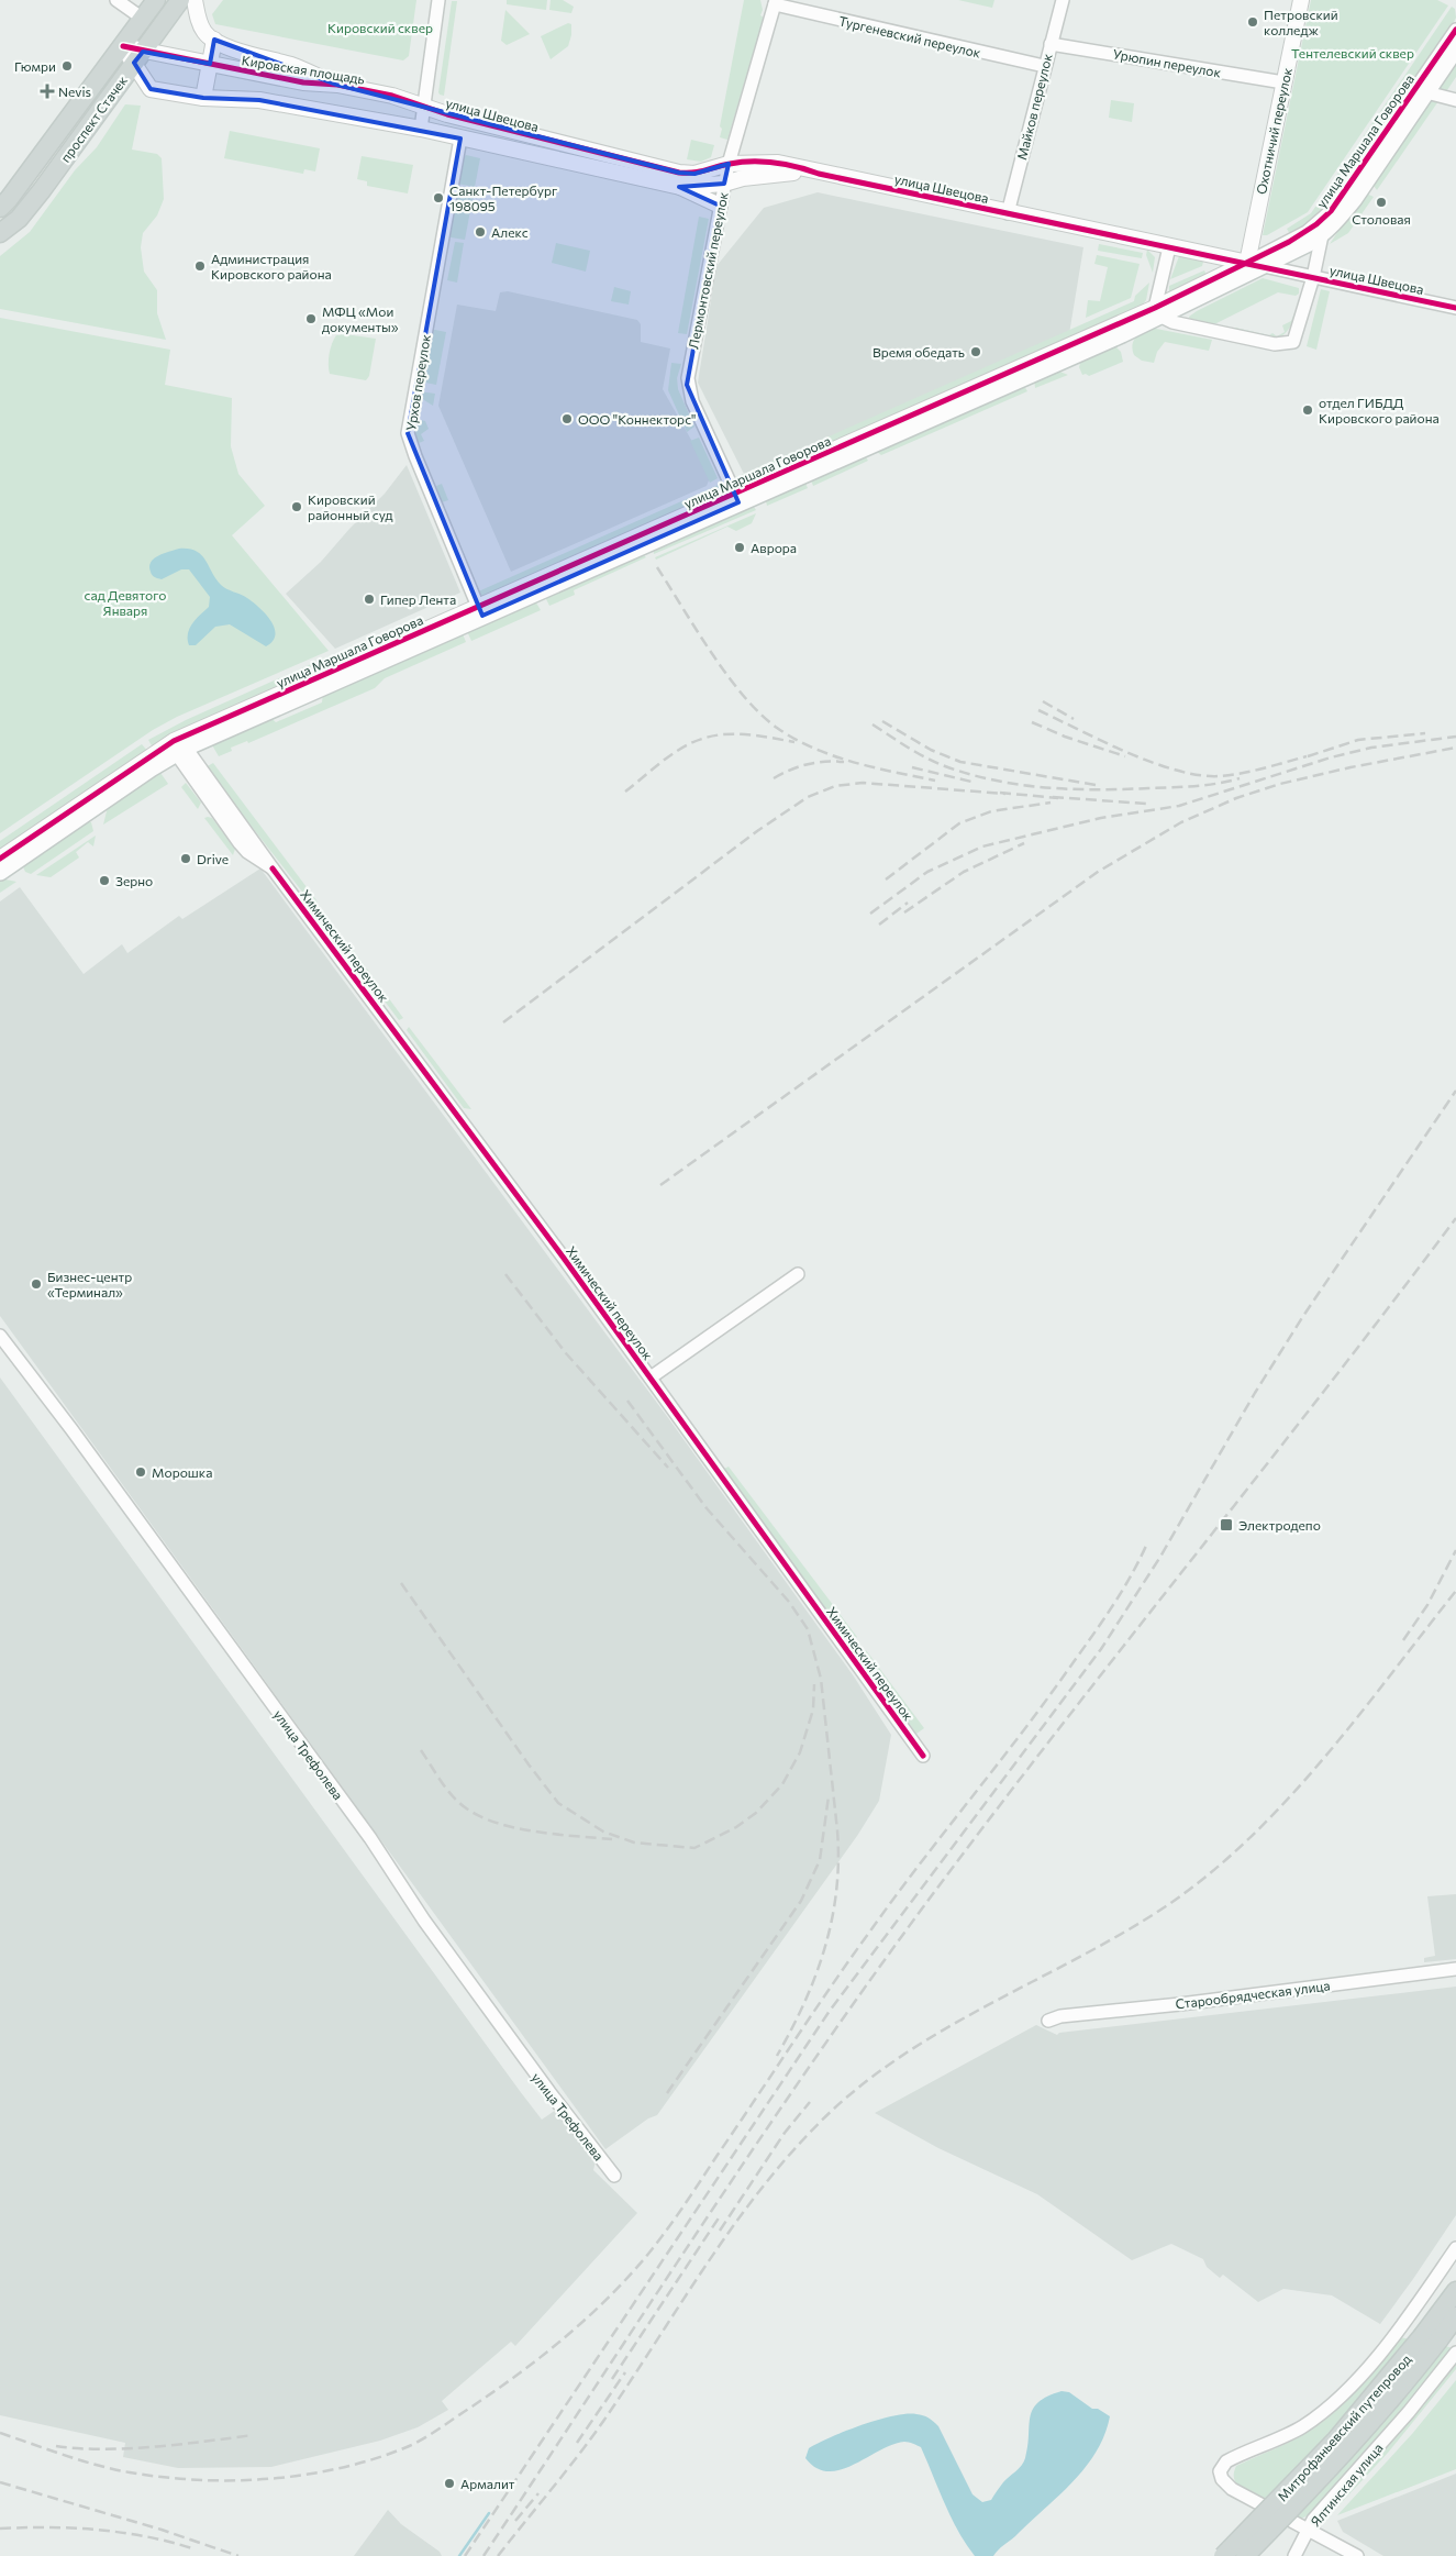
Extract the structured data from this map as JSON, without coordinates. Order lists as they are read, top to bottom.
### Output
{
  "streets": {
    "main road": ["проспект Стачек", "улица Маршала Говорова", "Митрофаньевский путепровод"],
    "street": [
      "Тургеневский переулок",
      "Урюпин переулок",
      "Кировская площадь",
      "Майков переулок",
      "улица Швецова",
      "Охотничий переулок",
      "Лермонтовский переулок",
      "Урхов переулок",
      "Химический переулок",
      "улица Трефолева",
      "Старообрядческая улица",
      "Ялтинская улица"
    ]
  },
  "crossings": [
    ["Тургеневский переулок", "Майков переулок"],
    ["Тургеневский переулок", "Лермонтовский переулок"],
    ["Урюпин переулок", "Майков переулок"],
    ["Урюпин переулок", "Охотничий переулок"],
    ["Кировская площадь", "улица Швецова"],
    ["Кировская площадь", "проспект Стачек"],
    ["Майков переулок", "улица Швецова"],
    ["улица Швецова", "проспект Стачек"],
    ["улица Швецова", "Охотничий переулок"],
    ["улица Швецова", "улица Маршала Говорова"],
    ["улица Швецова", "Лермонтовский переулок"],
    ["улица Швецова", "Урхов переулок"],
    ["Охотничий переулок", "улица Маршала Говорова"],
    ["улица Маршала Говорова", "Лермонтовский переулок"],
    ["улица Маршала Говорова", "Урхов переулок"],
    ["улица Маршала Говорова", "Химический переулок"]
  ],
  "parks": ["Кировский сквер", "Тентелевский сквер", "сад Девятого Января"],
  "places": {
    "other": [
      "Петровский колледж",
      "Гюмри",
      "Санкт-Петербург 198095",
      "Столовая",
      "Алекс",
      "Администрация Кировского района",
      "МФЦ «Мои документы»",
      "Время обедать",
      "отдел ГИБДД Кировского района",
      "ООО \"Коннекторс\"",
      "Кировский районный суд",
      "Аврора",
      "Гипер Лента",
      "Drive",
      "Зерно",
      "Бизнес-центр «Терминал»",
      "Морошка",
      "Армалит"
    ],
    "health": ["Nevis"],
    "transit": ["Электродепо"]
  }
}
